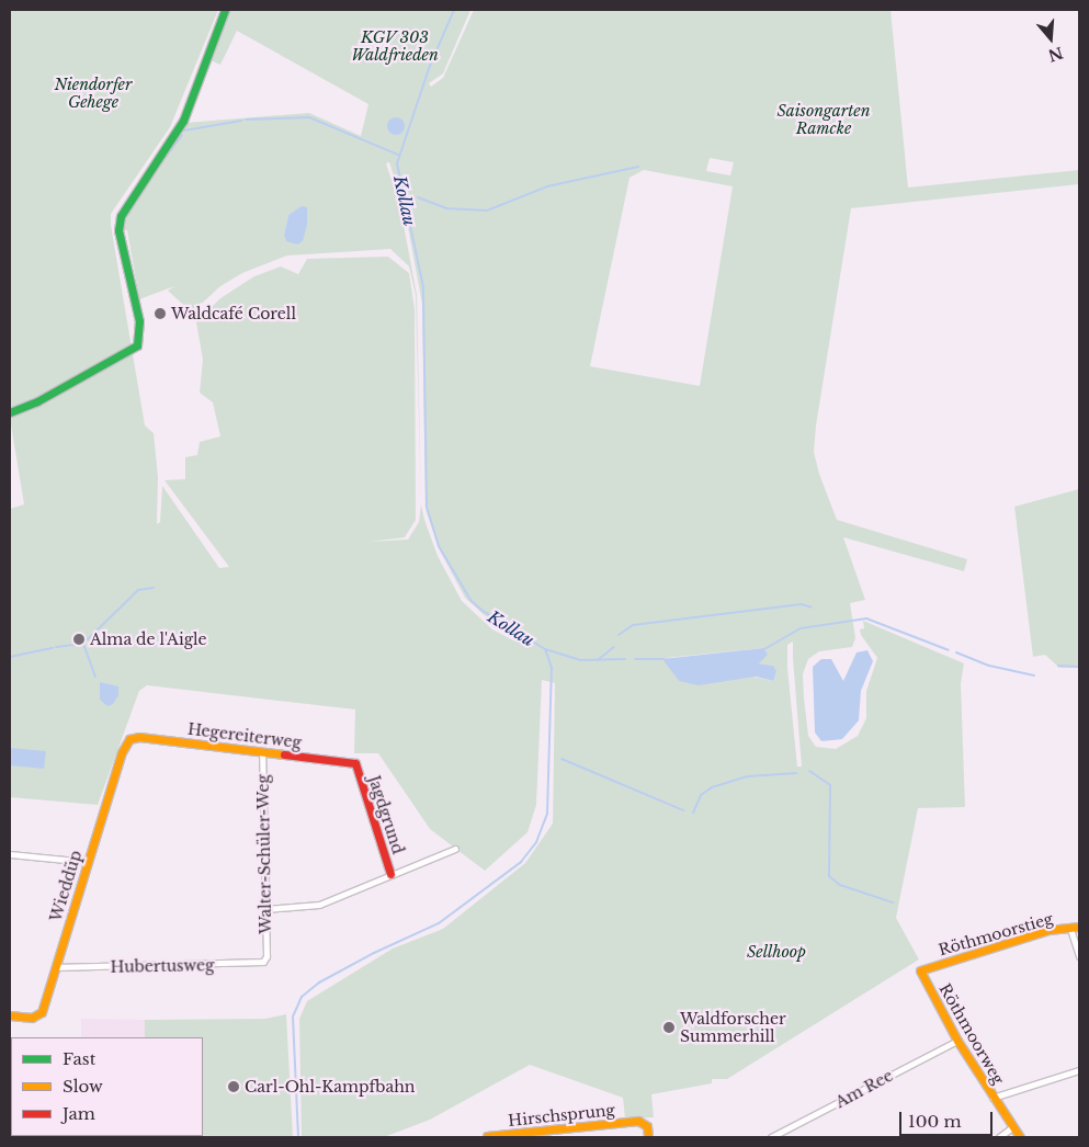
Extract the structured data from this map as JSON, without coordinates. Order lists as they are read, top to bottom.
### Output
{
  "streets": {
    "street": [
      "Hegereiterweg",
      "Jagdgrund",
      "Walter-Schüler-Weg",
      "Wieddüp",
      "Röthmoorstieg",
      "Hubertusweg",
      "Röthmoorweg",
      "Am Ree",
      "Hirschsprung"
    ]
  },
  "crossings": [
    ["Hegereiterweg", "Jagdgrund"],
    ["Hegereiterweg", "Walter-Schüler-Weg"],
    ["Hegereiterweg", "Wieddüp"],
    ["Walter-Schüler-Weg", "Hubertusweg"],
    ["Wieddüp", "Hubertusweg"],
    ["Röthmoorstieg", "Röthmoorweg"],
    ["Röthmoorweg", "Am Ree"]
  ],
  "water": ["Kollau"],
  "parks": [
    "KGV 303 Waldfrieden",
    "Niendorfer Gehege",
    "Saisongarten Ramcke",
    "Sellhoop"
  ],
  "places": [
    "Waldcafé Corell",
    "Alma de l'Aigle",
    "Waldforscher Summerhill",
    "Carl-Ohl-Kampfbahn"
  ],
  "legend": ["Fast", "Slow", "Jam"],
  "scale_bar": "100 m",
  "north": "bottom"
}
